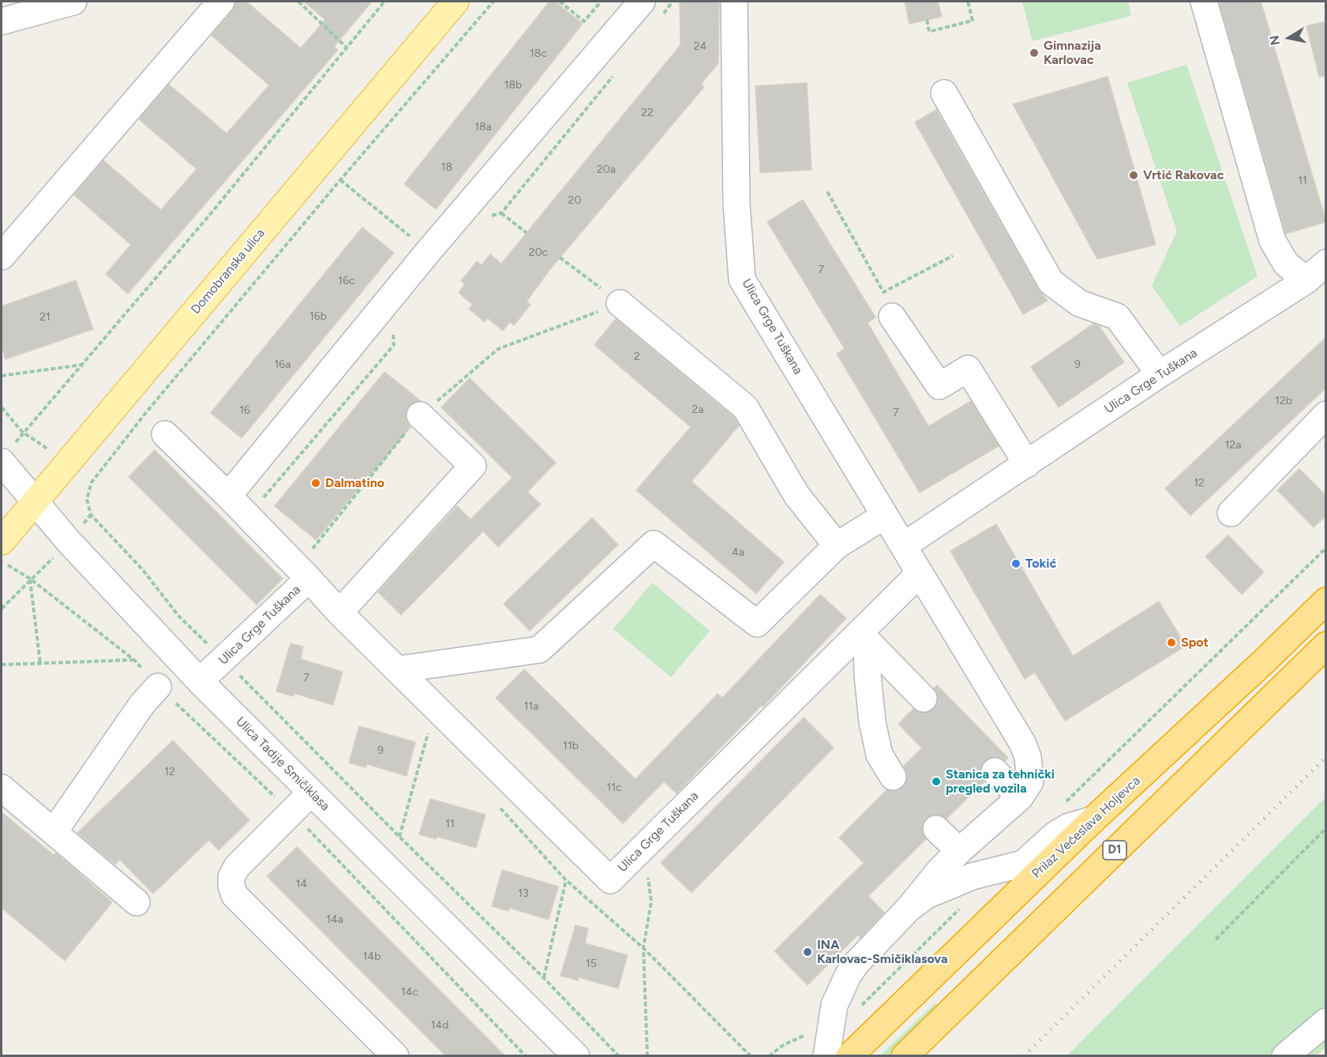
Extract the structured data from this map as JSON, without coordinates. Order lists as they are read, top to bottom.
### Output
{
  "streets": {
    "highway": ["Prilaz Većeslava Holjevca", "D1"],
    "main road": ["Domobranska ulica"],
    "street": ["Ulica Grge Tuškana", "Ulica Tadije Smičiklasa"]
  },
  "crossings": [
    ["Domobranska ulica", "Ulica Tadije Smičiklasa"],
    ["Ulica Grge Tuškana", "Ulica Tadije Smičiklasa"]
  ],
  "places": [
    "Gimnazija Karlovac",
    "Vrtić Rakovac",
    "Dalmatino",
    "Tokić",
    "Spot",
    "Stanica za tehnički pregled vozila",
    "INA Karlovac-Smičiklasova"
  ],
  "house_numbers": [
    "24",
    "18c",
    "18b",
    "22",
    "18a",
    "18",
    "20a",
    "11",
    "20",
    "20c",
    "7",
    "16c",
    "16b",
    "21",
    "2",
    "16a",
    "9",
    "12b",
    "2a",
    "16",
    "7",
    "12a",
    "12",
    "4a",
    "7",
    "11a",
    "11b",
    "9",
    "12",
    "11c",
    "11",
    "14",
    "13",
    "14a",
    "14b",
    "15",
    "14c",
    "14d"
  ],
  "north": "left"
}
